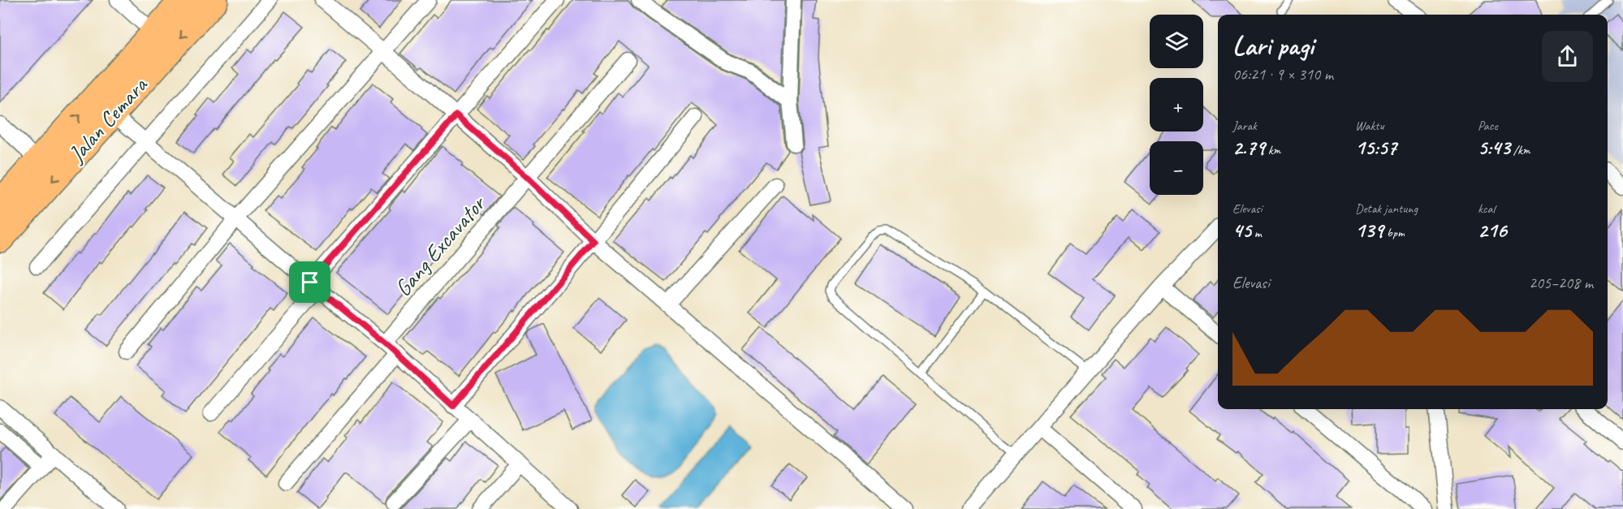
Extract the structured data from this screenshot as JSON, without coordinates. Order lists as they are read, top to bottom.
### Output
{
  "streets": {
    "highway": ["Jalan Cemara"],
    "street": ["Gang Excavator"]
  },
  "page": {
    "map_buttons": ["+", "−"],
    "heading": ["Lari pagi", "06:21 · 9 × 310 m"],
    "stats": [
      ["Jarak", "2.79 km"],
      ["Waktu", "15:57"],
      ["Pace", "5:43 /km"],
      ["Elevasi", "45 m"],
      ["Detak jantung", "139 bpm"],
      ["kcal", "216"]
    ],
    "chart": ["Elevasi", "205–208 m"]
  }
}
